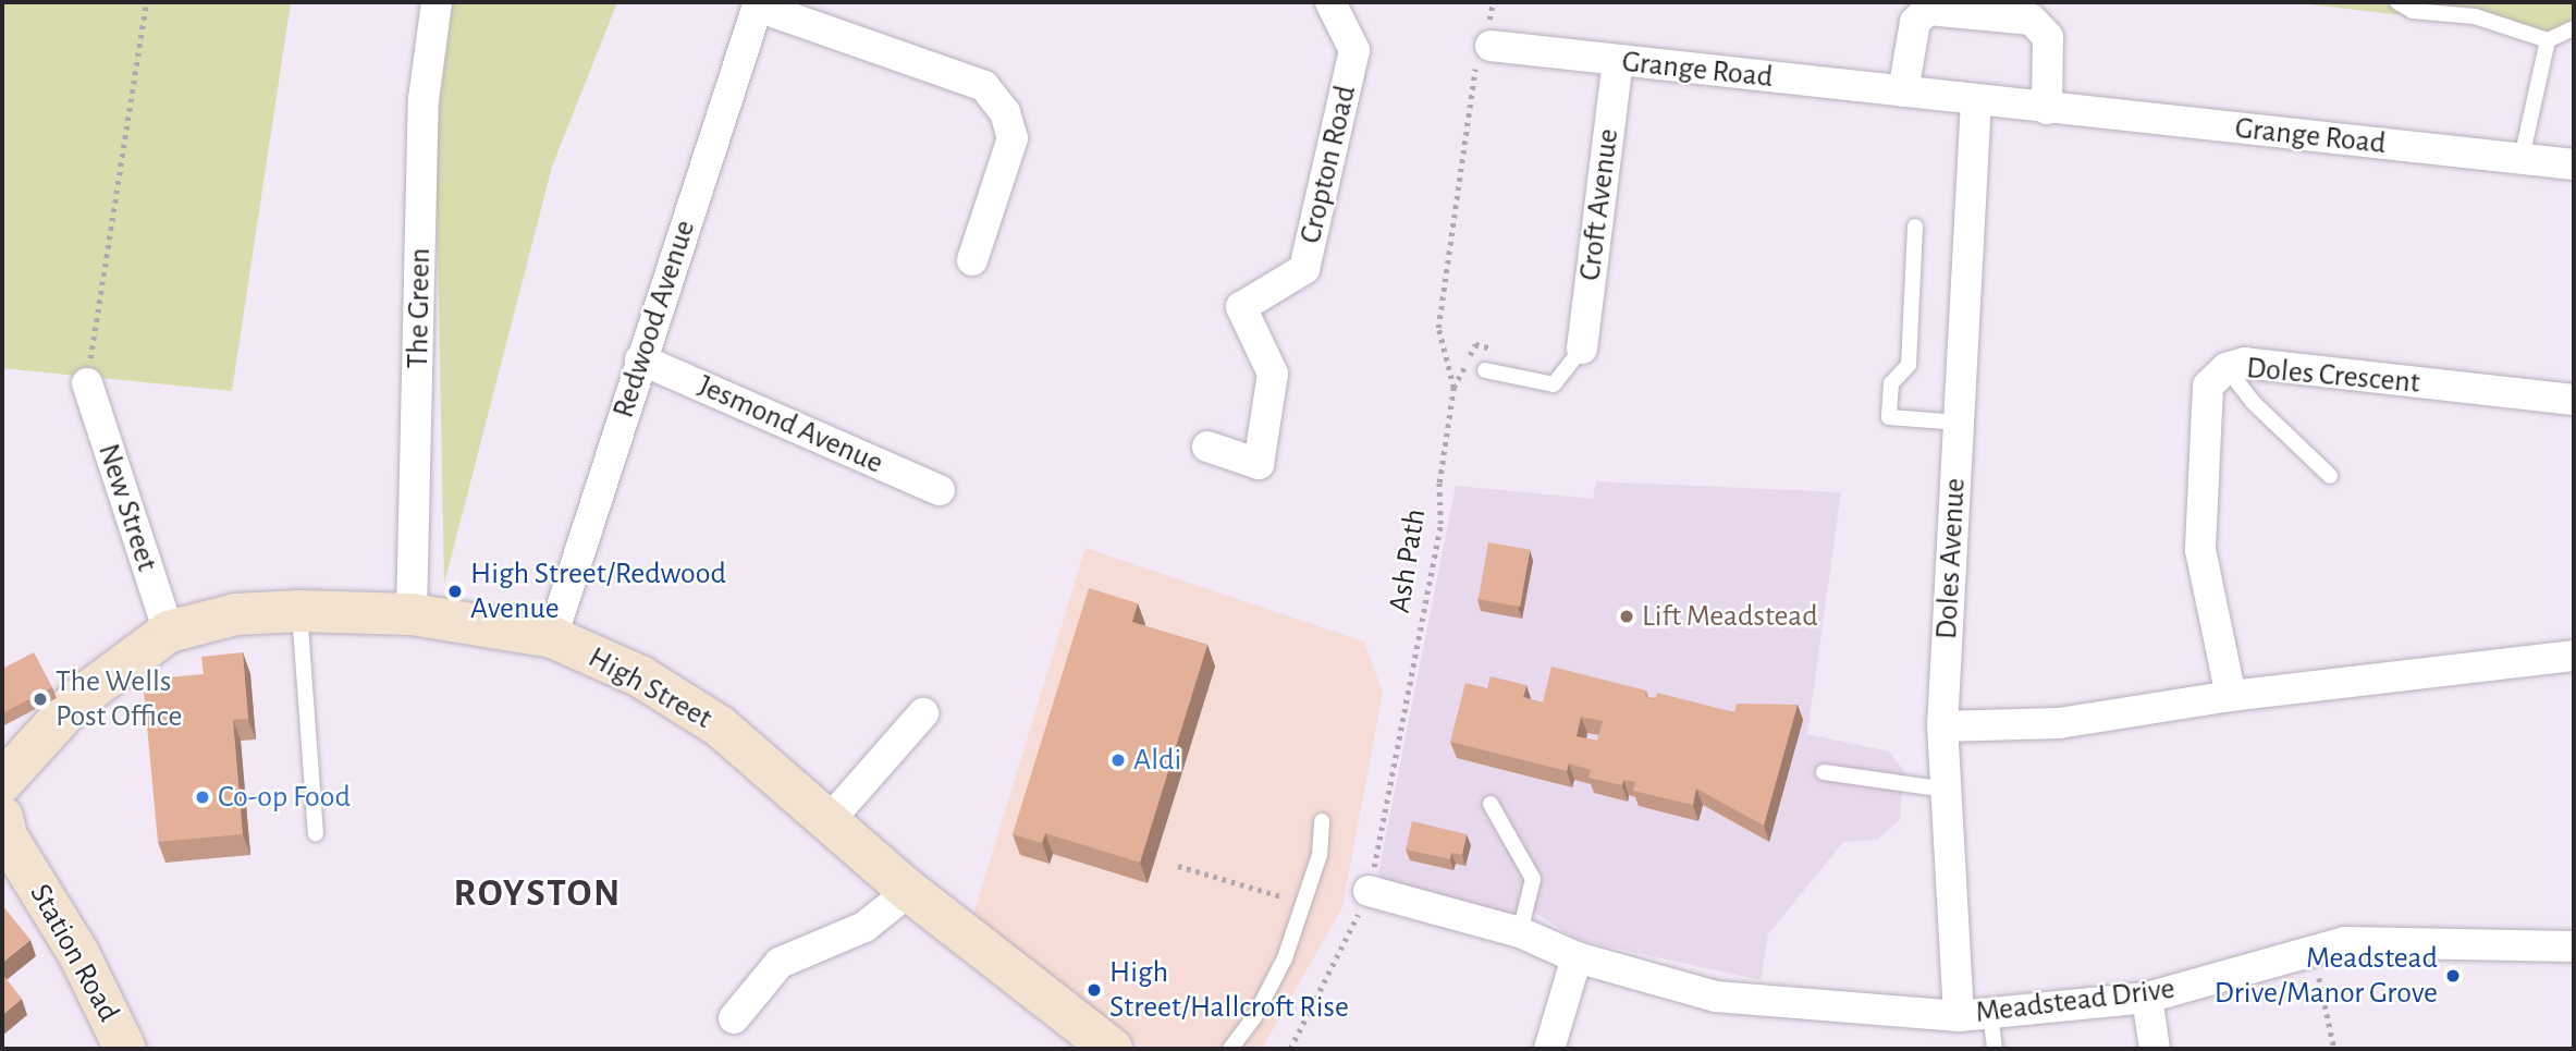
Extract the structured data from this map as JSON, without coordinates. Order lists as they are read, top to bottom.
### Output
{
  "streets": {
    "main road": ["High Street", "Station Road"],
    "street": [
      "Grange Road",
      "Cropton Road",
      "Croft Avenue",
      "The Green",
      "Redwood Avenue",
      "Doles Crescent",
      "Jesmond Avenue",
      "New Street",
      "Doles Avenue",
      "Meadstead Drive"
    ],
    "path": ["Ash Path"]
  },
  "crossings": [
    ["Grange Road", "Croft Avenue"],
    ["Grange Road", "Doles Avenue"],
    ["Grange Road", "Ash Path"],
    ["The Green", "High Street"],
    ["Redwood Avenue", "Jesmond Avenue"],
    ["Redwood Avenue", "High Street"],
    ["New Street", "High Street"],
    ["Doles Avenue", "Meadstead Drive"],
    ["Ash Path", "Meadstead Drive"]
  ],
  "districts": ["ROYSTON"],
  "places": [
    "High Street/Redwood Avenue",
    "Lift Meadstead",
    "The Wells Post Office",
    "Aldi",
    "Co-op Food",
    "Meadstead Drive/Manor Grove",
    "High Street/Hallcroft Rise"
  ]
}
